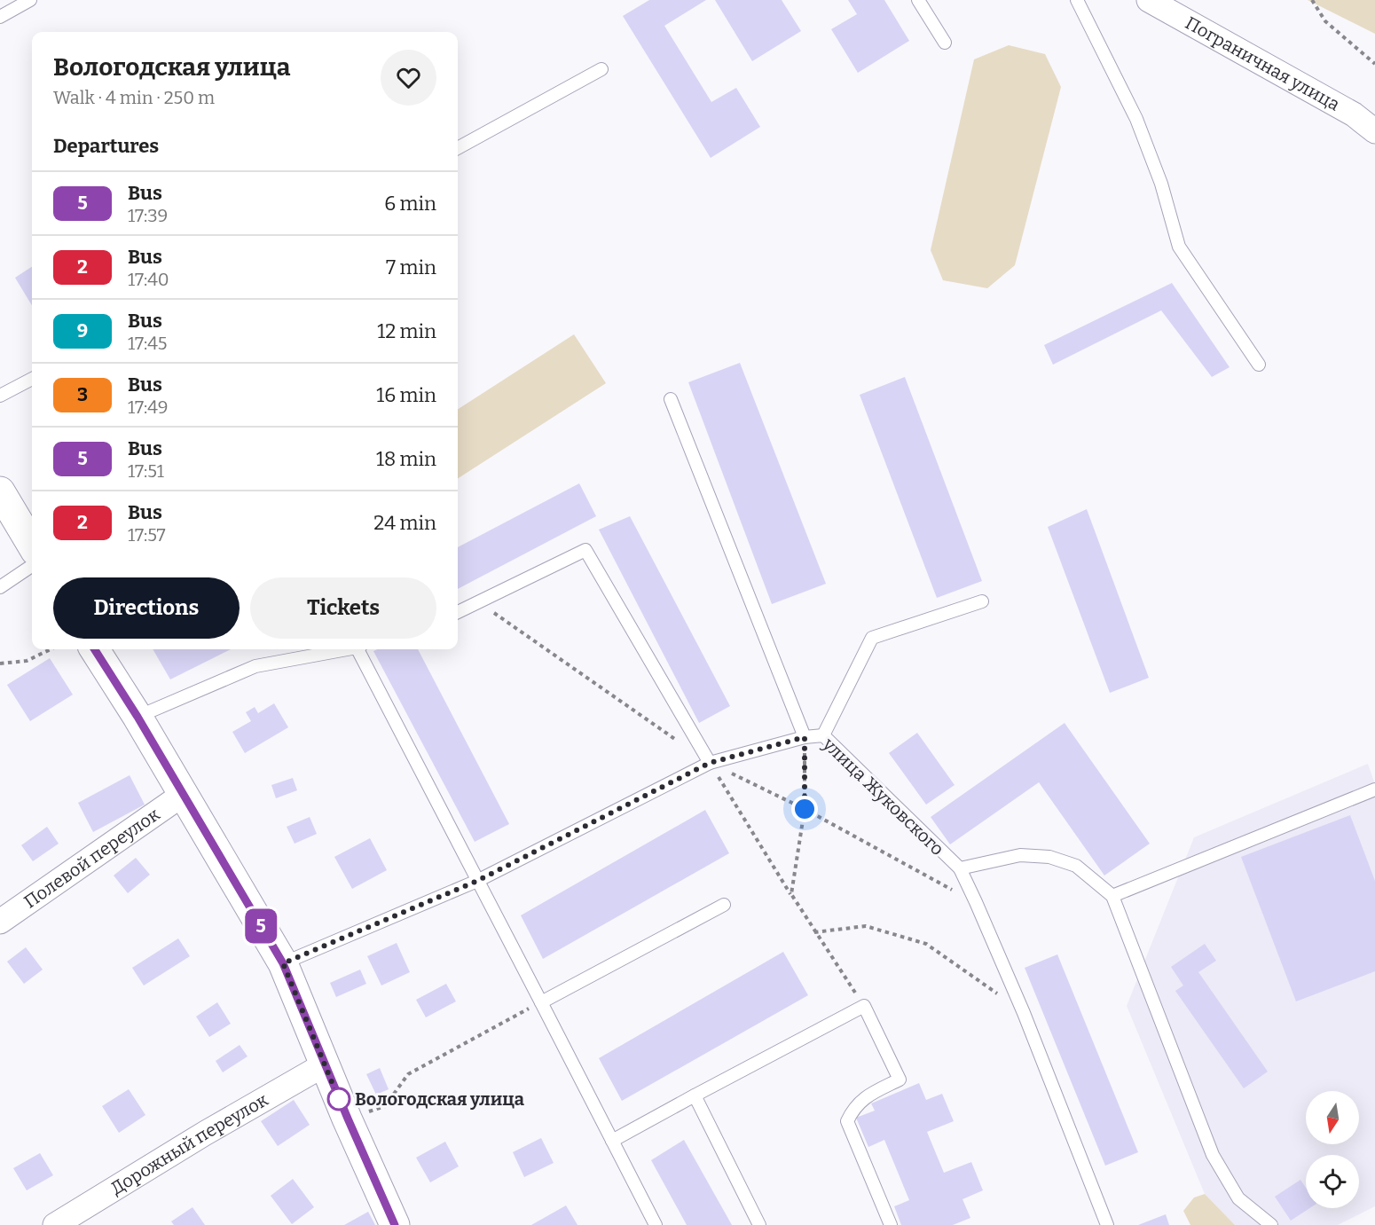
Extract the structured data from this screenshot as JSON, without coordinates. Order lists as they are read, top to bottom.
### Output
{
  "streets": {
    "street": ["Пограничная улица", "Полевой переулок", "Дорожный переулок"],
    "lane": ["улица Жуковского"]
  },
  "places": ["Вологодская улица"],
  "lines": ["bus line 5"],
  "north": "bottom",
  "page": {
    "on_map": "5",
    "heading": [
      ["Вологодская улица", "Walk · 4 min · 250 m"],
      "Departures"
    ],
    "list": [
      {
        "mark": "5",
        "name": "Bus",
        "note": "17:39",
        "value": "6 min"
      },
      {
        "mark": "2",
        "name": "Bus",
        "note": "17:40",
        "value": "7 min"
      },
      {
        "mark": "9",
        "name": "Bus",
        "note": "17:45",
        "value": "12 min"
      },
      {
        "mark": "3",
        "name": "Bus",
        "note": "17:49",
        "value": "16 min"
      },
      {
        "mark": "5",
        "name": "Bus",
        "note": "17:51",
        "value": "18 min"
      },
      {
        "mark": "2",
        "name": "Bus",
        "note": "17:57",
        "value": "24 min"
      }
    ],
    "buttons": ["Directions", "Tickets"]
  }
}
